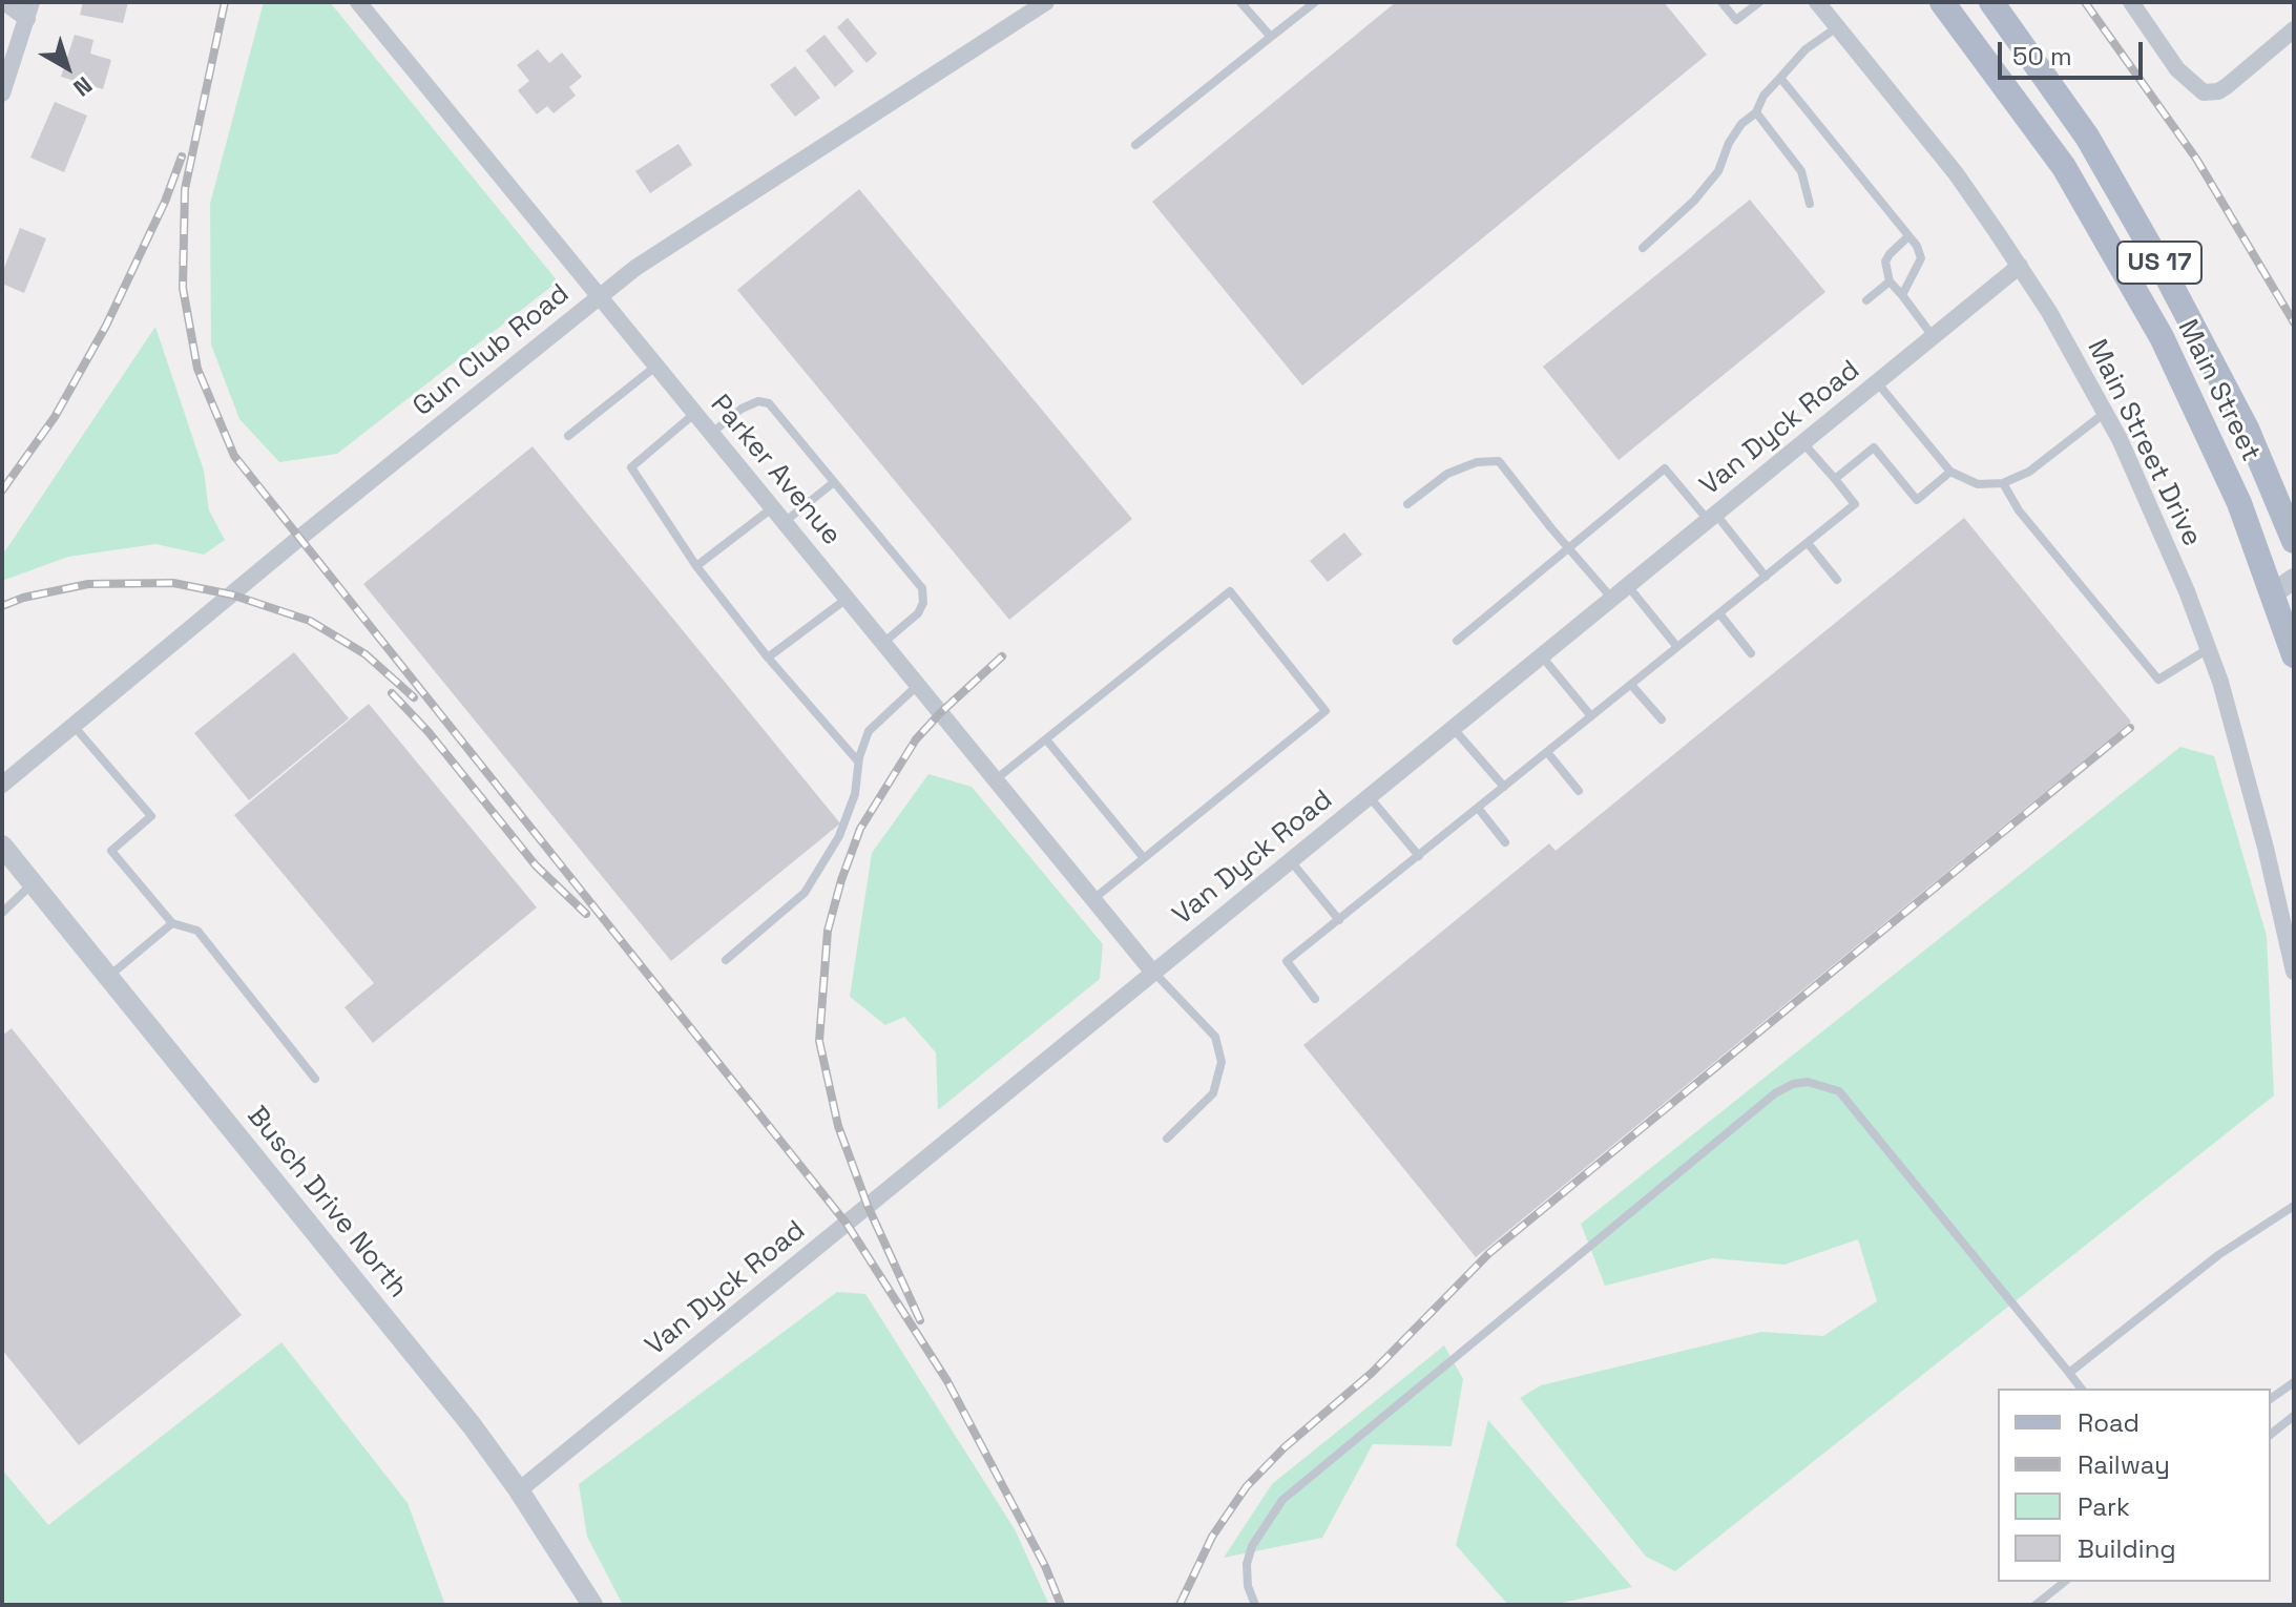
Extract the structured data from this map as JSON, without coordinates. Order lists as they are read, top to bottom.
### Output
{
  "streets": {
    "main road": ["US 17", "Main Street"],
    "street": [
      "Gun Club Road",
      "Van Dyck Road",
      "Main Street Drive",
      "Parker Avenue",
      "Busch Drive North"
    ]
  },
  "crossings": [
    ["Gun Club Road", "Parker Avenue"],
    ["Van Dyck Road", "Main Street Drive"],
    ["Van Dyck Road", "Parker Avenue"],
    ["Van Dyck Road", "Busch Drive North"]
  ],
  "legend": [
    "Road",
    "Railway",
    "Park",
    "Building"
  ],
  "scale_bar": "50 m",
  "north": "bottom right"
}
